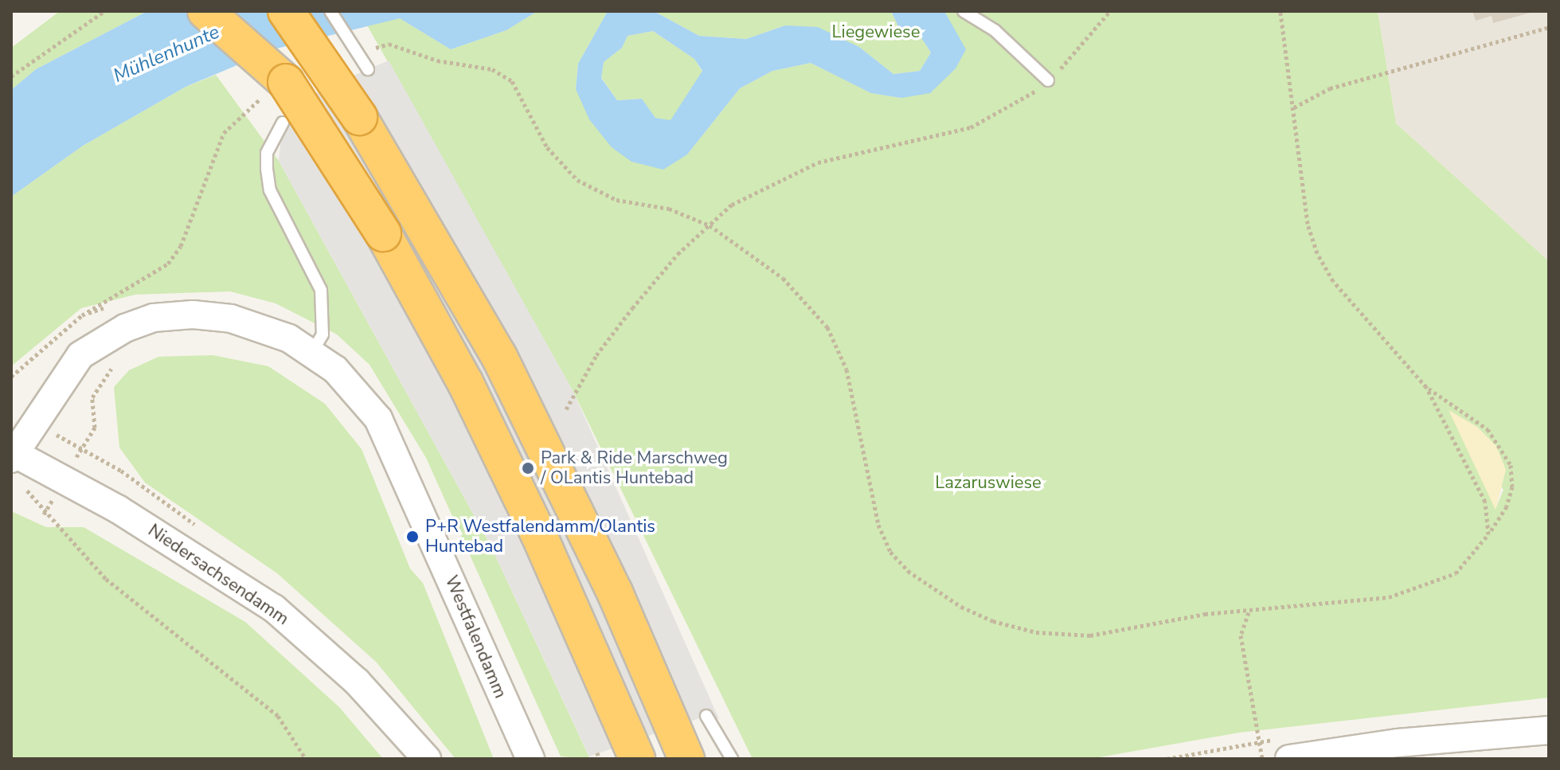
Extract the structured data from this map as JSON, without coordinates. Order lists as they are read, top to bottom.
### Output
{
  "streets": {
    "street": ["Niedersachsendamm", "Westfalendamm"]
  },
  "crossings": [
    ["Niedersachsendamm", "Westfalendamm"]
  ],
  "water": ["Mühlenhunte"],
  "parks": ["Liegewiese", "Lazaruswiese"],
  "places": ["Park & Ride Marschweg / OLantis Huntebad", "P+R Westfalendamm/Olantis Huntebad"]
}
